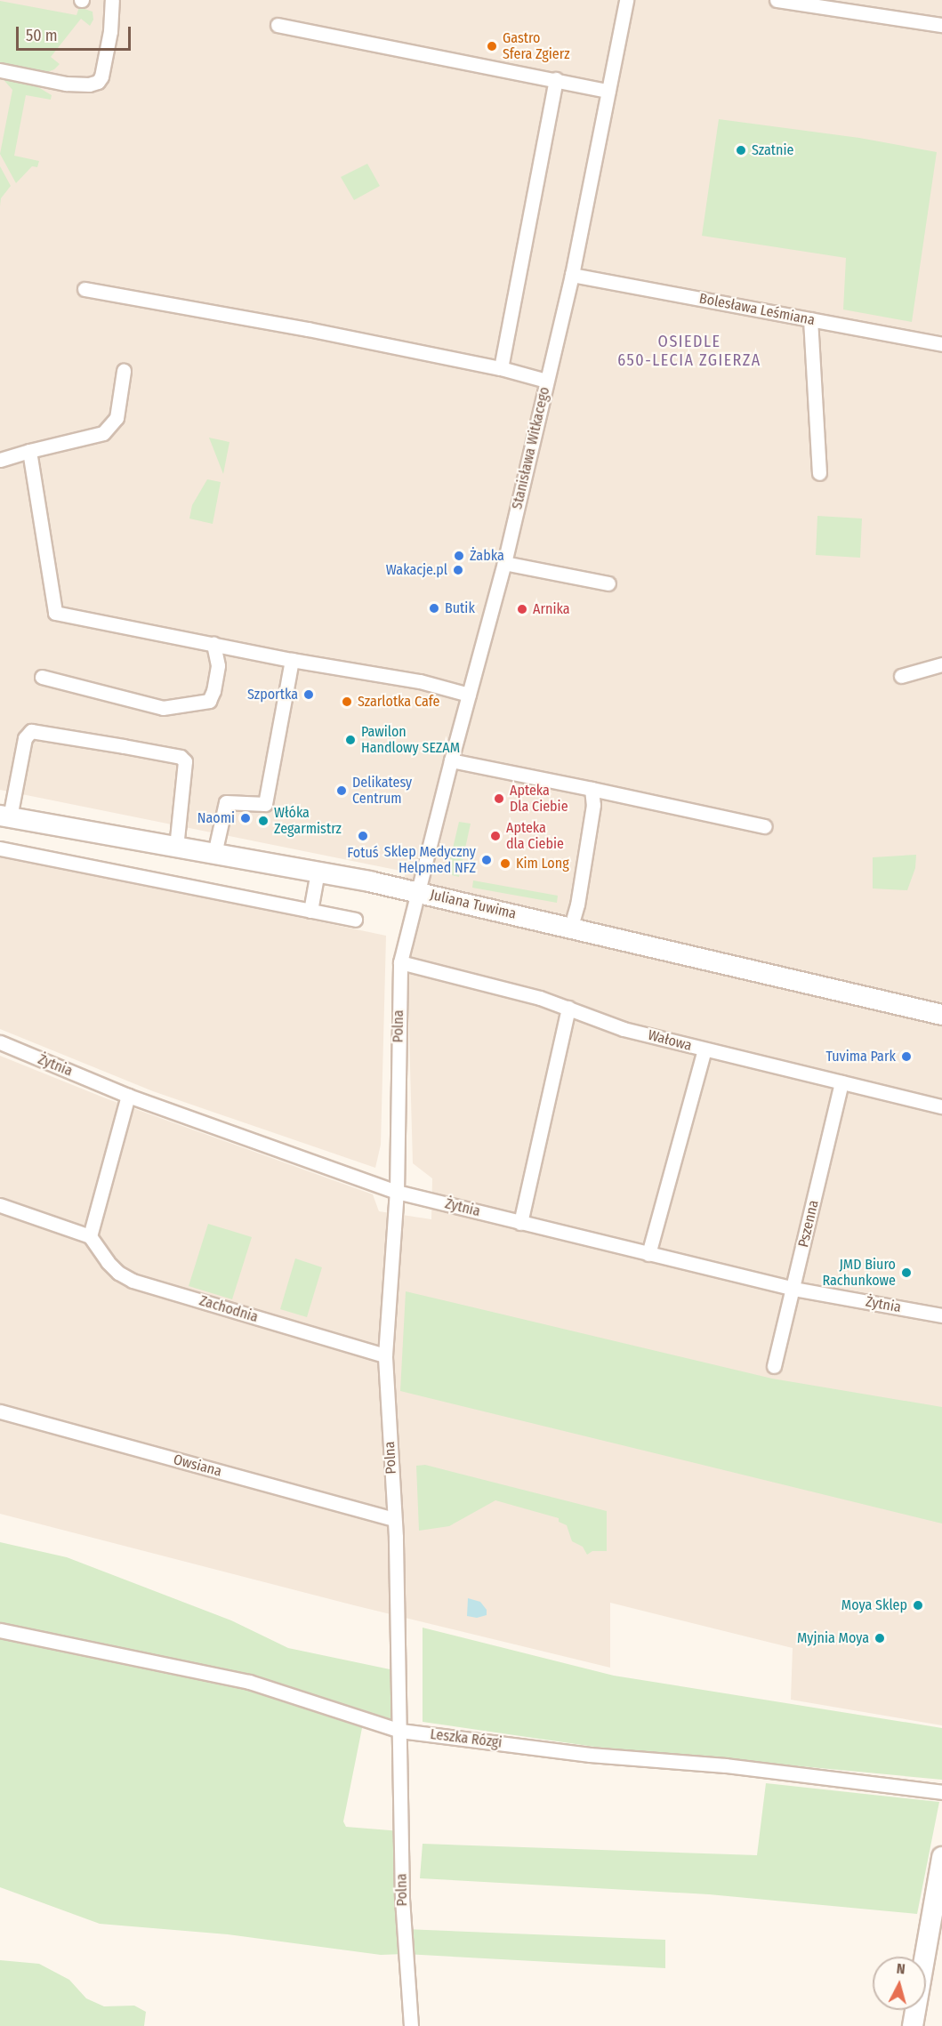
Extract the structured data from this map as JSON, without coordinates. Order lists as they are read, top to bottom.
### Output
{
  "streets": {
    "street": [
      "Bolesława Leśmiana",
      "Stanisława Witkacego",
      "Juliana Tuwima",
      "Polna",
      "Wałowa",
      "Żytnia",
      "Pszenna",
      "Zachodnia",
      "Owsiana",
      "Leszka Rózgi"
    ]
  },
  "crossings": [
    ["Bolesława Leśmiana", "Stanisława Witkacego"],
    ["Stanisława Witkacego", "Juliana Tuwima"],
    ["Stanisława Witkacego", "Polna"],
    ["Juliana Tuwima", "Polna"],
    ["Polna", "Wałowa"],
    ["Polna", "Żytnia"],
    ["Polna", "Zachodnia"],
    ["Polna", "Owsiana"],
    ["Polna", "Leszka Rózgi"],
    ["Wałowa", "Pszenna"],
    ["Żytnia", "Pszenna"]
  ],
  "districts": ["OSIEDLE 650-LECIA ZGIERZA"],
  "places": [
    "Gastro Sfera Zgierz",
    "Szatnie",
    "Żabka",
    "Wakacje.pl",
    "Butik",
    "Arnika",
    "Szportka",
    "Szarlotka Cafe",
    "Pawilon Handlowy SEZAM",
    "Delikatesy Centrum",
    "Apteka Dla Ciebie",
    "Naomi",
    "Włóka Zegarmistrz",
    "Fotuś",
    "Apteka dla Ciebie",
    "Sklep Medyczny Helpmed NFZ",
    "Kim Long",
    "Tuvima Park",
    "JMD Biuro Rachunkowe",
    "Moya Sklep",
    "Myjnia Moya"
  ],
  "scale_bar": "50 m",
  "north": "top"
}
